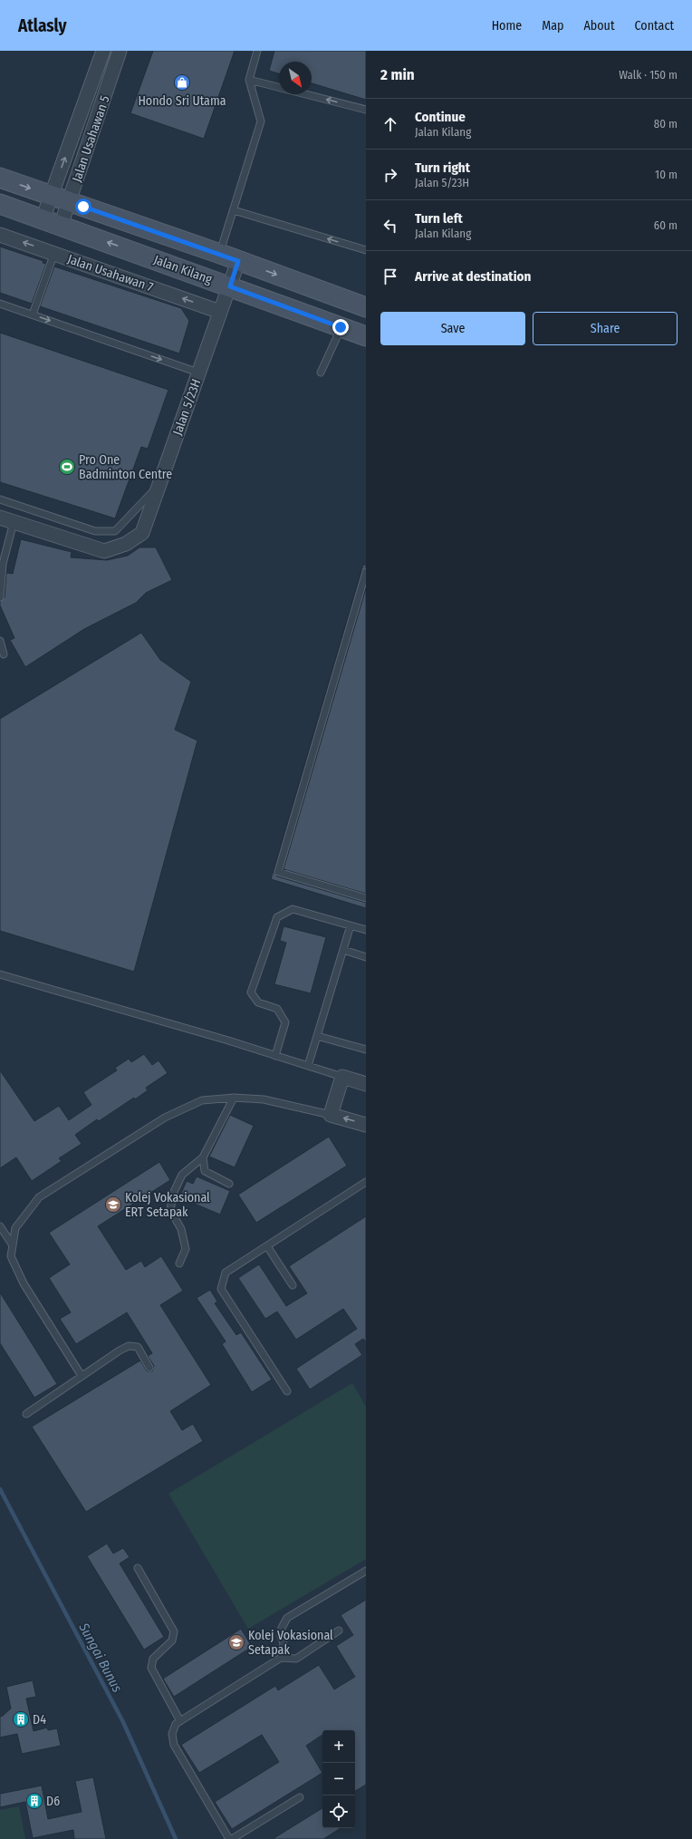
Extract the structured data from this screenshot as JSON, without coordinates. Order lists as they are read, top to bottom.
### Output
{
  "streets": {
    "main road": ["Jalan Kilang"],
    "street": ["Jalan Usahawan 5", "Jalan Usahawan 7", "Jalan 5/23H"]
  },
  "crossings": [
    ["Jalan Usahawan 5", "Jalan Kilang"],
    ["Jalan Kilang", "Jalan 5/23H"],
    ["Jalan Usahawan 7", "Jalan 5/23H"]
  ],
  "one_way": ["Jalan Usahawan 7"],
  "water": ["Sungai Bunus"],
  "places": {
    "shop": ["Hondo Sri Utama"],
    "sports": ["Pro One Badminton Centre"],
    "school or university": ["Kolej Vokasional ERT Setapak", "Kolej Vokasional Setapak"],
    "building": ["D4", "D6"]
  },
  "north": "bottom right",
  "page": {
    "header": "Atlasly",
    "nav": [
      "Home",
      "Map",
      "About",
      "Contact"
    ],
    "heading": ["2 min", "Walk · 150 m"],
    "list": [
      ["Continue", "Jalan Kilang", "80 m"],
      ["Turn right", "Jalan 5/23H", "10 m"],
      ["Turn left", "Jalan Kilang", "60 m"],
      "Arrive at destination"
    ],
    "buttons": ["Save", "Share"],
    "map_buttons": ["+", "−"]
  }
}
